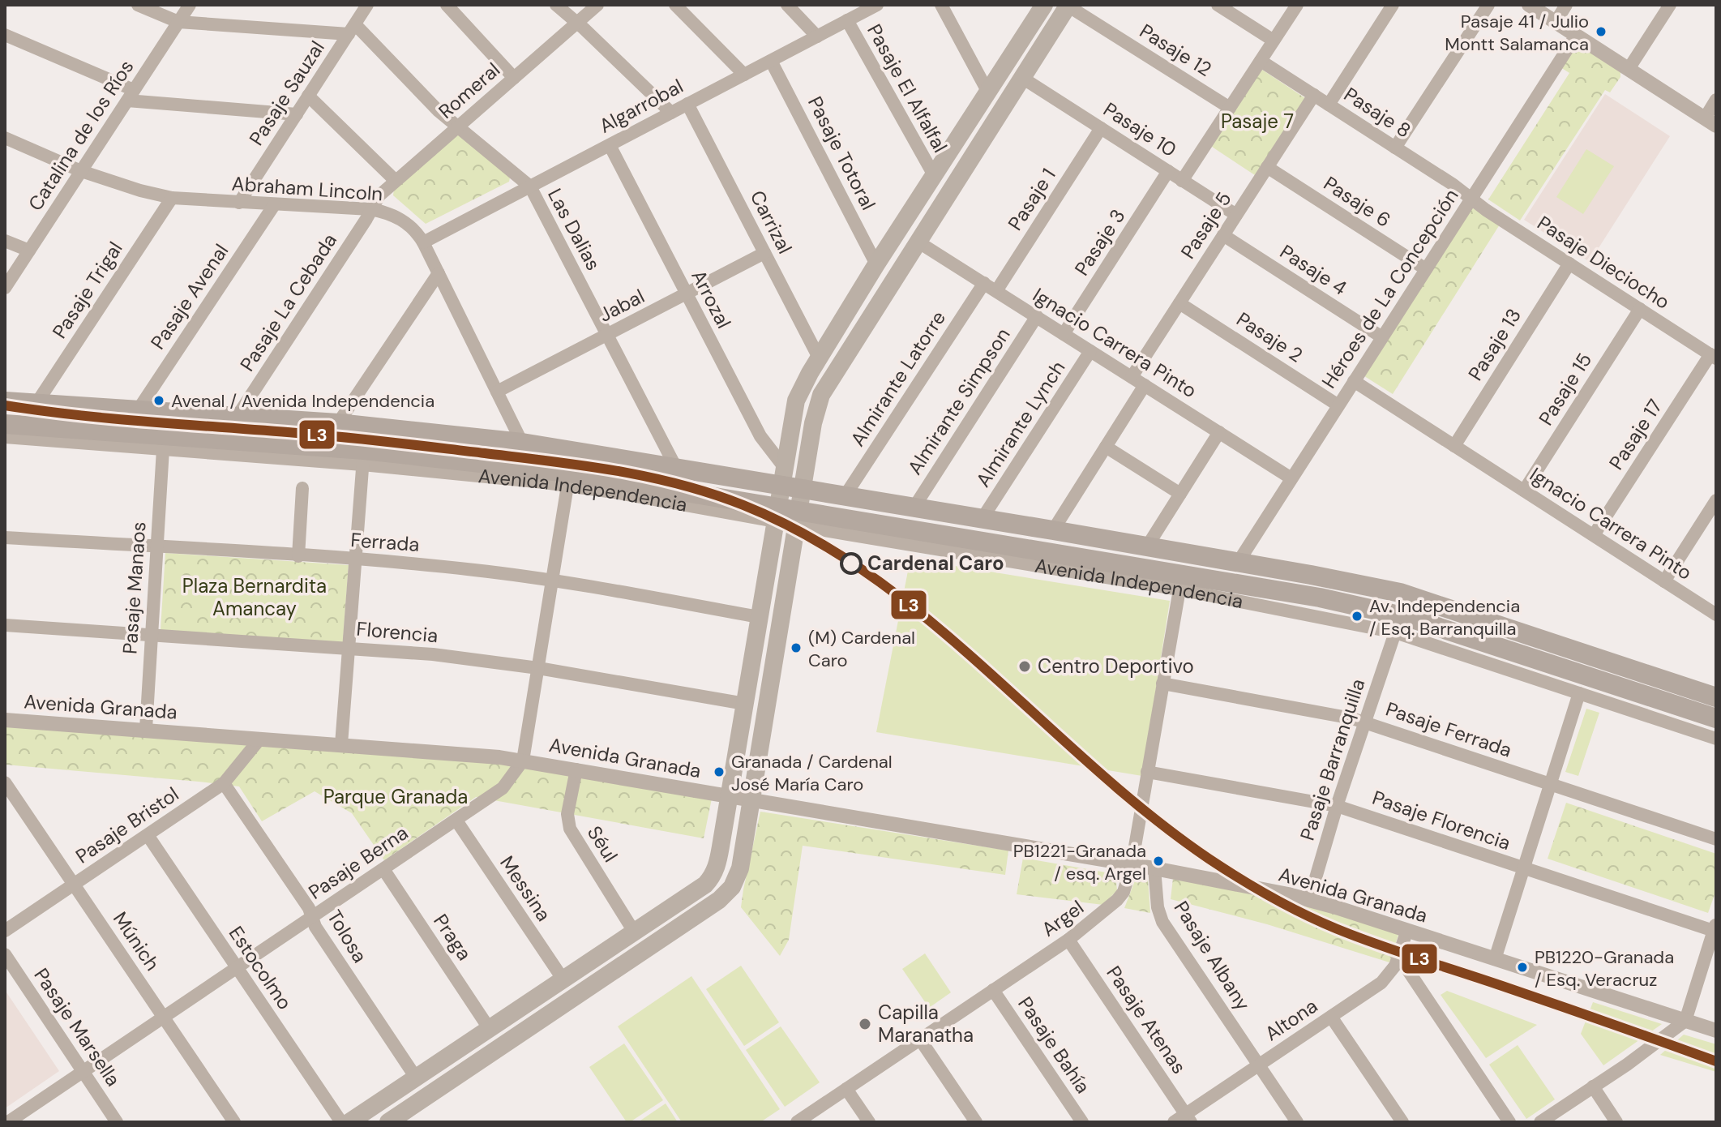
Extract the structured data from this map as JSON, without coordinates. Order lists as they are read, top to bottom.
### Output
{
  "streets": {
    "main road": ["Avenida Independencia"],
    "street": [
      "Pasaje 12",
      "Pasaje El Alfalfal",
      "Romeral",
      "Pasaje Sauzal",
      "Algarrobal",
      "Pasaje 8",
      "Pasaje 10",
      "Catalina de los Ríos",
      "Pasaje Totoral",
      "Abraham Lincoln",
      "Pasaje 1",
      "Pasaje 6",
      "Carrizal",
      "Pasaje 5",
      "Las Dalias",
      "Pasaje 3",
      "Pasaje Dieciocho",
      "Pasaje 4",
      "Héroes de La Concepción",
      "Pasaje Trigal",
      "Pasaje Avenal",
      "Arrozal",
      "Pasaje La Cebada",
      "Jabal",
      "Pasaje 2",
      "Ignacio Carrera Pinto",
      "Pasaje 13",
      "Almirante Latorre",
      "Pasaje 15",
      "Almirante Simpson",
      "Almirante Lynch",
      "Pasaje 17",
      "Ferrada",
      "Pasaje Manaos",
      "Florencia",
      "Avenida Granada",
      "Pasaje Ferrada",
      "Pasaje Barranquilla",
      "Pasaje Florencia",
      "Pasaje Bristol",
      "Séul",
      "Pasaje Berna",
      "Messina",
      "Argel",
      "Tolosa",
      "Praga",
      "Múnich",
      "Pasaje Albany",
      "Estocolmo",
      "Pasaje Atenas",
      "Altona",
      "Pasaje Marsella",
      "Pasaje Bahía"
    ]
  },
  "crossings": [
    ["Pasaje El Alfalfal", "Algarrobal"],
    ["Romeral", "Abraham Lincoln"],
    ["Romeral", "Las Dalias"],
    ["Romeral", "Pasaje La Cebada"],
    ["Pasaje Sauzal", "Abraham Lincoln"],
    ["Pasaje Sauzal", "Las Dalias"],
    ["Algarrobal", "Pasaje Totoral"],
    ["Algarrobal", "Abraham Lincoln"],
    ["Algarrobal", "Carrizal"],
    ["Algarrobal", "Las Dalias"],
    ["Algarrobal", "Arrozal"],
    ["Pasaje 8", "Pasaje 5"],
    ["Pasaje 8", "Pasaje Dieciocho"],
    ["Pasaje 8", "Héroes de La Concepción"],
    ["Pasaje 10", "Pasaje 1"],
    ["Pasaje 10", "Pasaje 5"],
    ["Pasaje 10", "Pasaje 3"],
    ["Catalina de los Ríos", "Abraham Lincoln"],
    ["Abraham Lincoln", "Pasaje Trigal"],
    ["Abraham Lincoln", "Pasaje Avenal"],
    ["Abraham Lincoln", "Pasaje La Cebada"],
    ["Abraham Lincoln", "Jabal"],
    ["Abraham Lincoln", "Avenida Independencia"],
    ["Pasaje 1", "Ignacio Carrera Pinto"],
    ["Pasaje 6", "Pasaje 5"],
    ["Pasaje 6", "Héroes de La Concepción"],
    ["Carrizal", "Jabal"],
    ["Pasaje 5", "Pasaje 4"],
    ["Pasaje 5", "Pasaje 2"],
    ["Pasaje 5", "Ignacio Carrera Pinto"],
    ["Las Dalias", "Jabal"],
    ["Las Dalias", "Avenida Independencia"],
    ["Pasaje 3", "Ignacio Carrera Pinto"],
    ["Pasaje Dieciocho", "Héroes de La Concepción"],
    ["Pasaje Dieciocho", "Pasaje 13"],
    ["Pasaje Dieciocho", "Pasaje 15"],
    ["Pasaje Dieciocho", "Pasaje 17"],
    ["Pasaje 4", "Héroes de La Concepción"],
    ["Héroes de La Concepción", "Pasaje 2"],
    ["Héroes de La Concepción", "Ignacio Carrera Pinto"],
    ["Héroes de La Concepción", "Avenida Independencia"],
    ["Pasaje Trigal", "Avenida Independencia"],
    ["Pasaje Avenal", "Avenida Independencia"],
    ["Arrozal", "Jabal"],
    ["Arrozal", "Avenida Independencia"],
    ["Pasaje La Cebada", "Avenida Independencia"],
    ["Ignacio Carrera Pinto", "Pasaje 13"],
    ["Ignacio Carrera Pinto", "Almirante Latorre"],
    ["Ignacio Carrera Pinto", "Pasaje 15"],
    ["Ignacio Carrera Pinto", "Almirante Simpson"],
    ["Ignacio Carrera Pinto", "Almirante Lynch"],
    ["Ignacio Carrera Pinto", "Pasaje 17"],
    ["Almirante Latorre", "Avenida Independencia"],
    ["Almirante Simpson", "Avenida Independencia"],
    ["Almirante Lynch", "Avenida Independencia"],
    ["Avenida Independencia", "Pasaje Manaos"],
    ["Avenida Independencia", "Pasaje Barranquilla"],
    ["Avenida Independencia", "Pasaje Berna"],
    ["Avenida Independencia", "Argel"],
    ["Ferrada", "Pasaje Manaos"],
    ["Ferrada", "Pasaje Berna"],
    ["Pasaje Manaos", "Florencia"],
    ["Pasaje Manaos", "Avenida Granada"],
    ["Florencia", "Pasaje Berna"],
    ["Avenida Granada", "Pasaje Barranquilla"],
    ["Avenida Granada", "Pasaje Bristol"],
    ["Avenida Granada", "Séul"],
    ["Avenida Granada", "Pasaje Berna"],
    ["Avenida Granada", "Argel"],
    ["Avenida Granada", "Pasaje Albany"],
    ["Avenida Granada", "Altona"],
    ["Pasaje Ferrada", "Pasaje Barranquilla"],
    ["Pasaje Ferrada", "Argel"],
    ["Pasaje Barranquilla", "Pasaje Florencia"],
    ["Pasaje Florencia", "Argel"],
    ["Pasaje Bristol", "Tolosa"],
    ["Pasaje Bristol", "Múnich"],
    ["Pasaje Bristol", "Estocolmo"],
    ["Pasaje Berna", "Messina"],
    ["Pasaje Berna", "Tolosa"],
    ["Pasaje Berna", "Praga"],
    ["Pasaje Berna", "Múnich"],
    ["Pasaje Berna", "Estocolmo"],
    ["Pasaje Berna", "Pasaje Marsella"],
    ["Argel", "Pasaje Atenas"],
    ["Argel", "Pasaje Bahía"],
    ["Pasaje Albany", "Altona"],
    ["Pasaje Atenas", "Altona"]
  ],
  "parks": ["Pasaje 7", "Plaza Bernardita Amancay", "Parque Granada"],
  "places": [
    "Pasaje 41 / Julio Montt Salamanca",
    "Avenal / Avenida Independencia",
    "Cardenal Caro",
    "Av. Independencia / Esq. Barranquilla",
    "(M) Cardenal Caro",
    "Centro Deportivo",
    "Granada / Cardenal José María Caro",
    "PB1221-Granada / esq. Argel",
    "PB1220-Granada / Esq. Veracruz",
    "Capilla Maranatha"
  ],
  "lines": ["transit line L3"]
}
